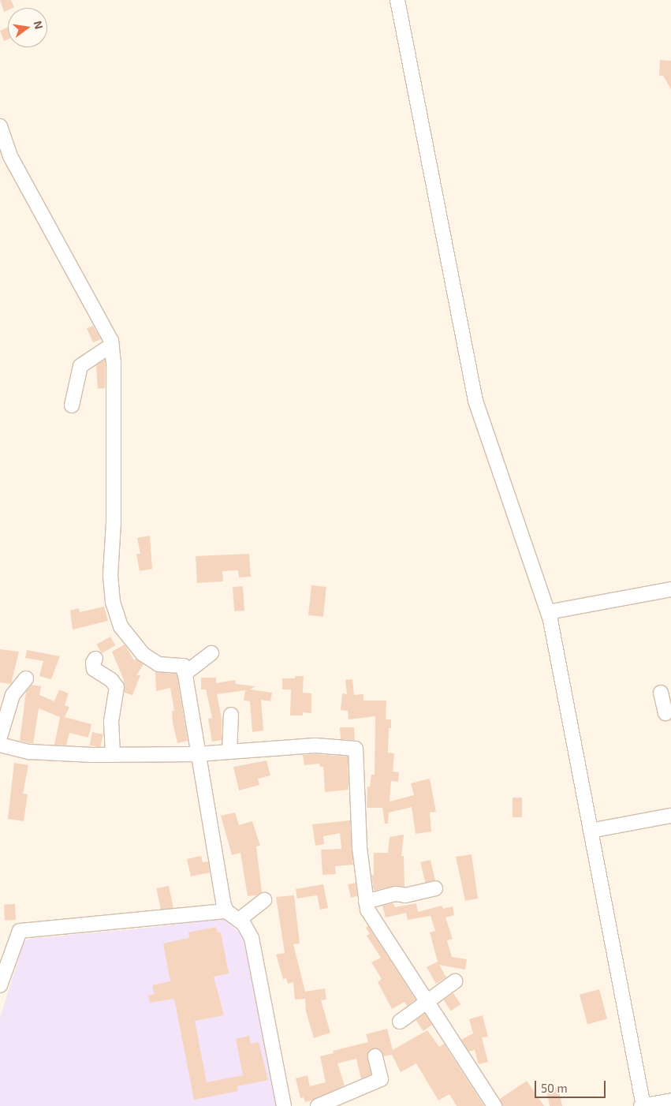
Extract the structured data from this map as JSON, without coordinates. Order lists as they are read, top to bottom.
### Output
{
  "scale_bar": "50 m",
  "north": "right"
}
